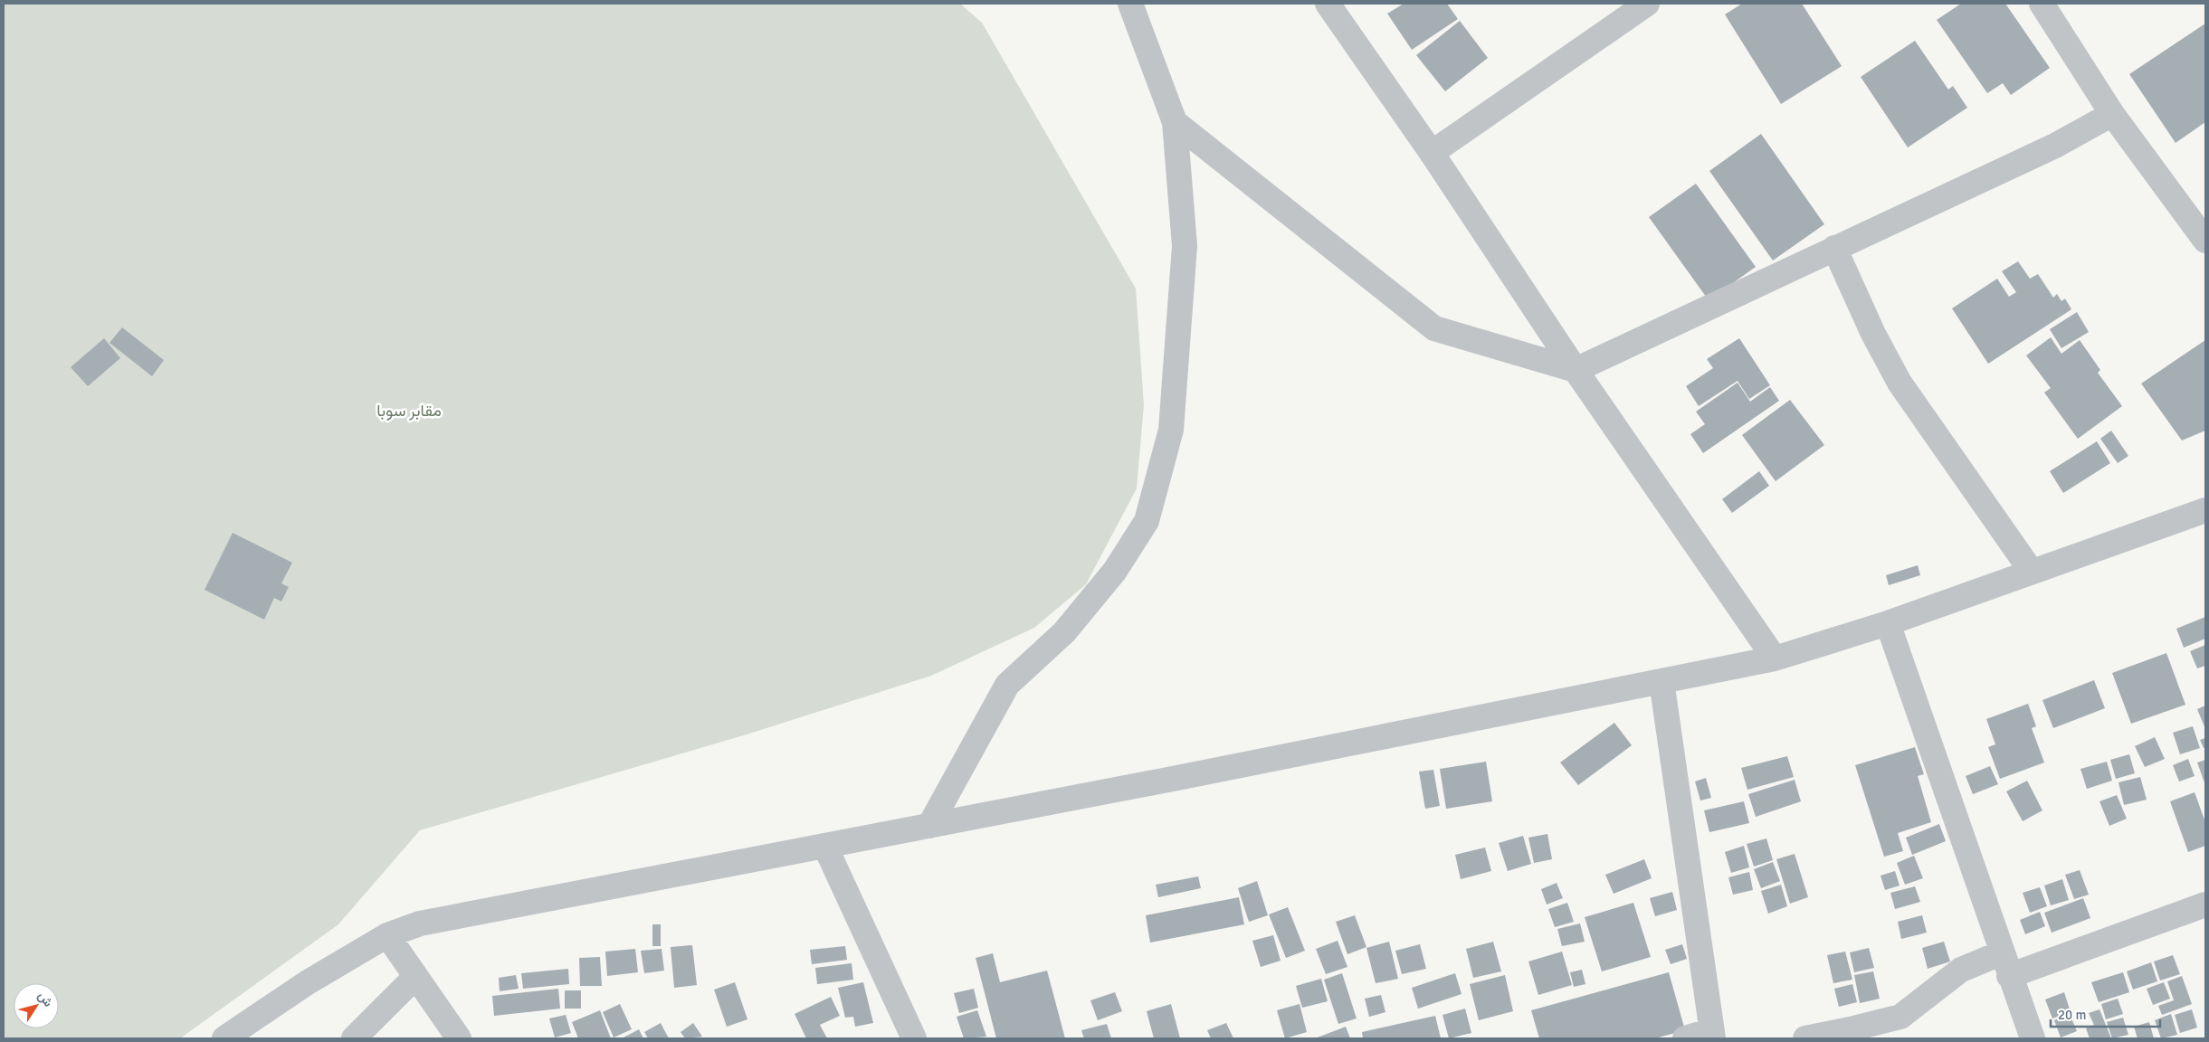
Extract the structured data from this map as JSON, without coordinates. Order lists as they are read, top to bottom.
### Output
{
  "parks": ["مقابر سوبا"],
  "scale_bar": "20 m",
  "north": "top right"
}
